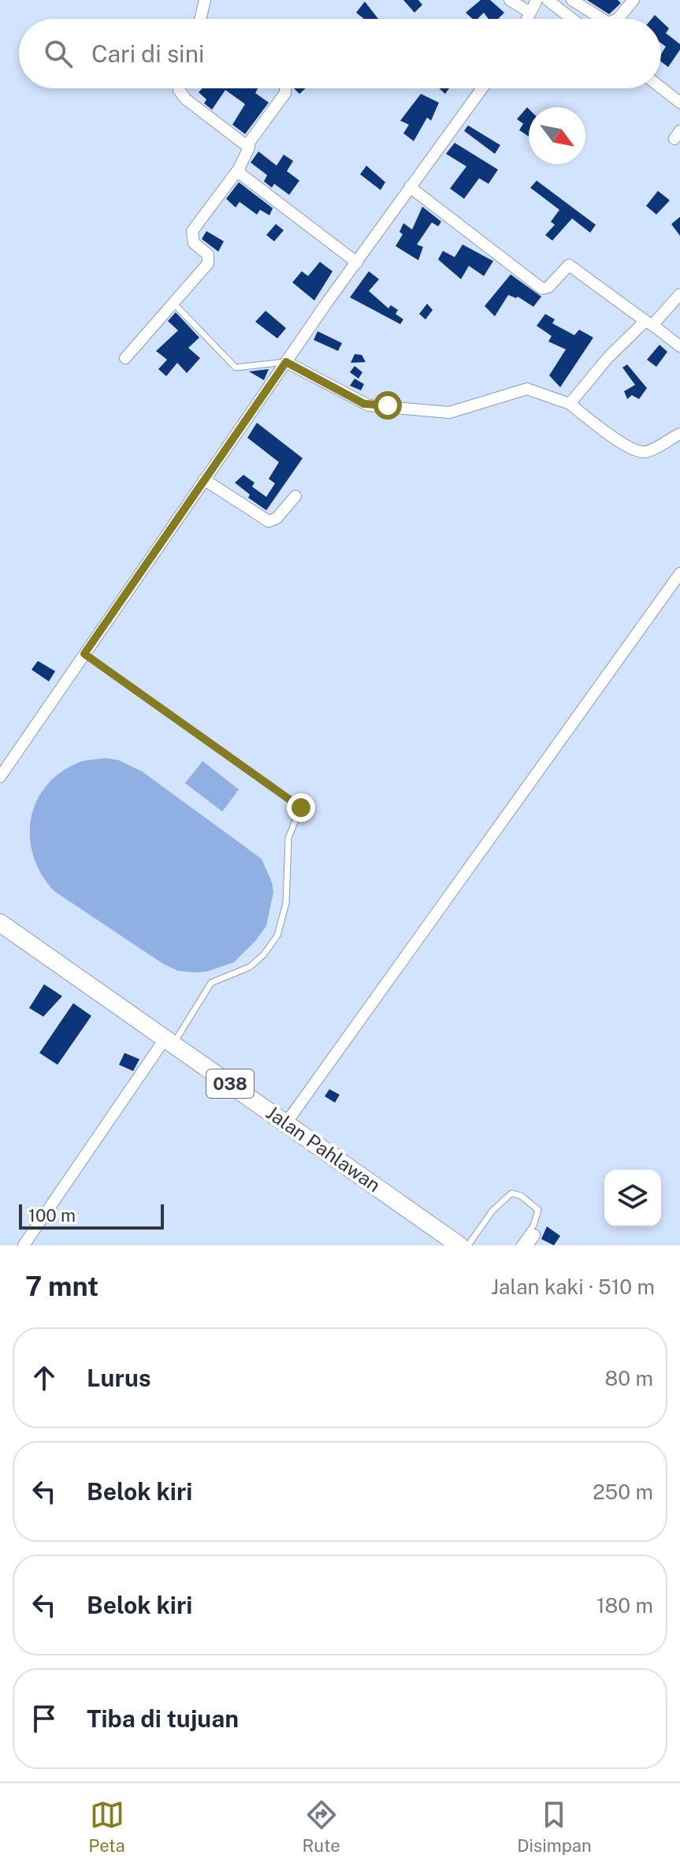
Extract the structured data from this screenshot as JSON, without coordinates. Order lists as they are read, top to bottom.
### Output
{
  "streets": {
    "main road": ["038", "Jalan Pahlawan"]
  },
  "scale_bar": "100 m",
  "north": "bottom right",
  "page": {
    "search": "Cari di sini",
    "scale": "100 m",
    "heading": ["7 mnt", "Jalan kaki · 510 m"],
    "list": [
      ["Lurus", "80 m"],
      ["Belok kiri", "250 m"],
      ["Belok kiri", "180 m"],
      "Tiba di tujuan"
    ],
    "nav": ["Peta", "Rute", "Disimpan"]
  }
}
